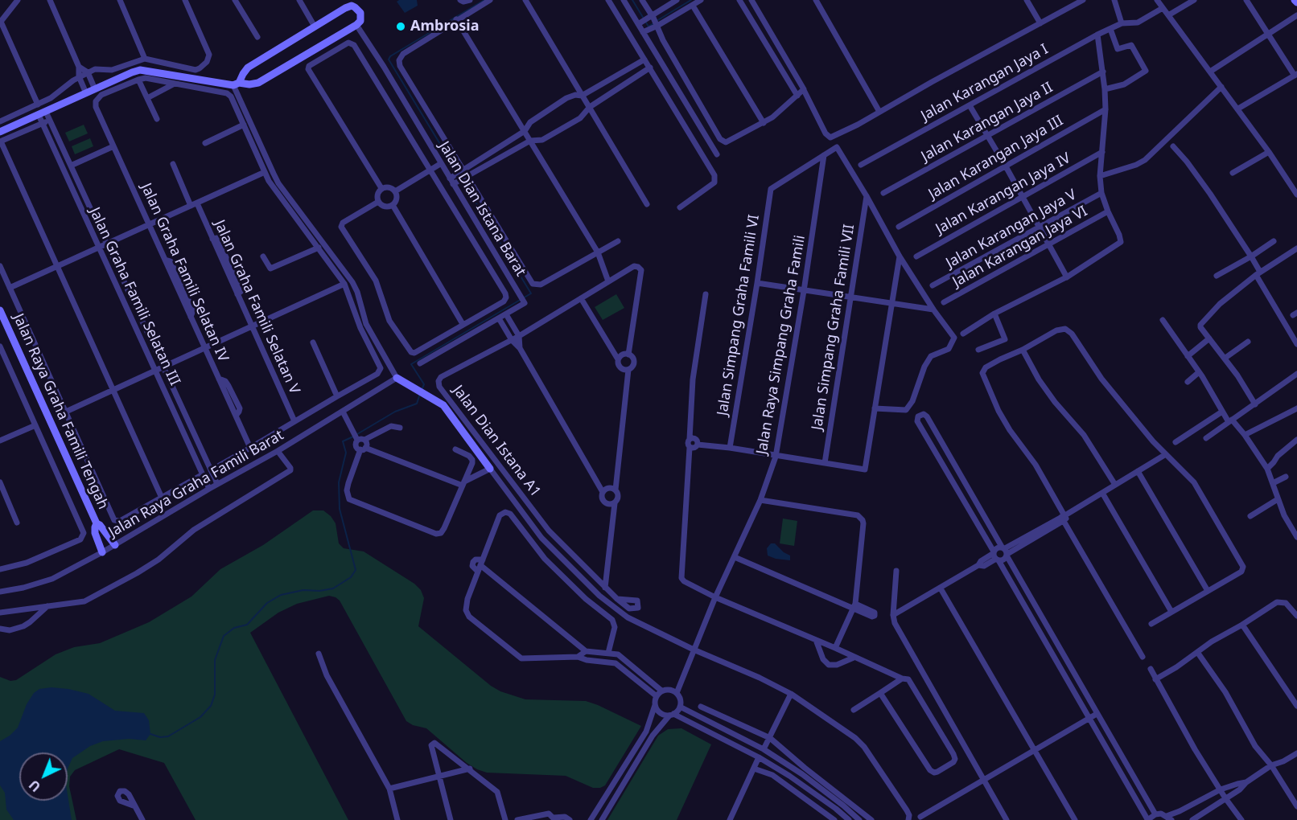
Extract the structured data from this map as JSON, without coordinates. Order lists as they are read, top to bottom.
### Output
{
  "streets": {
    "street": [
      "Jalan Karangan Jaya I",
      "Jalan Karangan Jaya II",
      "Jalan Karangan Jaya III",
      "Jalan Karangan Jaya IV",
      "Jalan Dian Istana Barat",
      "Jalan Karangan Jaya V",
      "Jalan Karangan Jaya VI",
      "Jalan Graha Famili Selatan IV",
      "Jalan Graha Famili Selatan III",
      "Jalan Graha Famili Selatan V",
      "Jalan Simpang Graha Famili VI",
      "Jalan Simpang Graha Famili VII",
      "Jalan Raya Simpang Graha Famili",
      "Jalan Raya Graha Famili Tengah",
      "Jalan Dian Istana A1",
      "Jalan Raya Graha Famili Barat"
    ]
  },
  "crossings": [
    ["Jalan Graha Famili Selatan III", "Jalan Raya Graha Famili Barat"],
    ["Jalan Simpang Graha Famili VI", "Jalan Raya Simpang Graha Famili"],
    ["Jalan Raya Graha Famili Tengah", "Jalan Raya Graha Famili Barat"]
  ],
  "places": ["Ambrosia"],
  "north": "bottom left"
}
